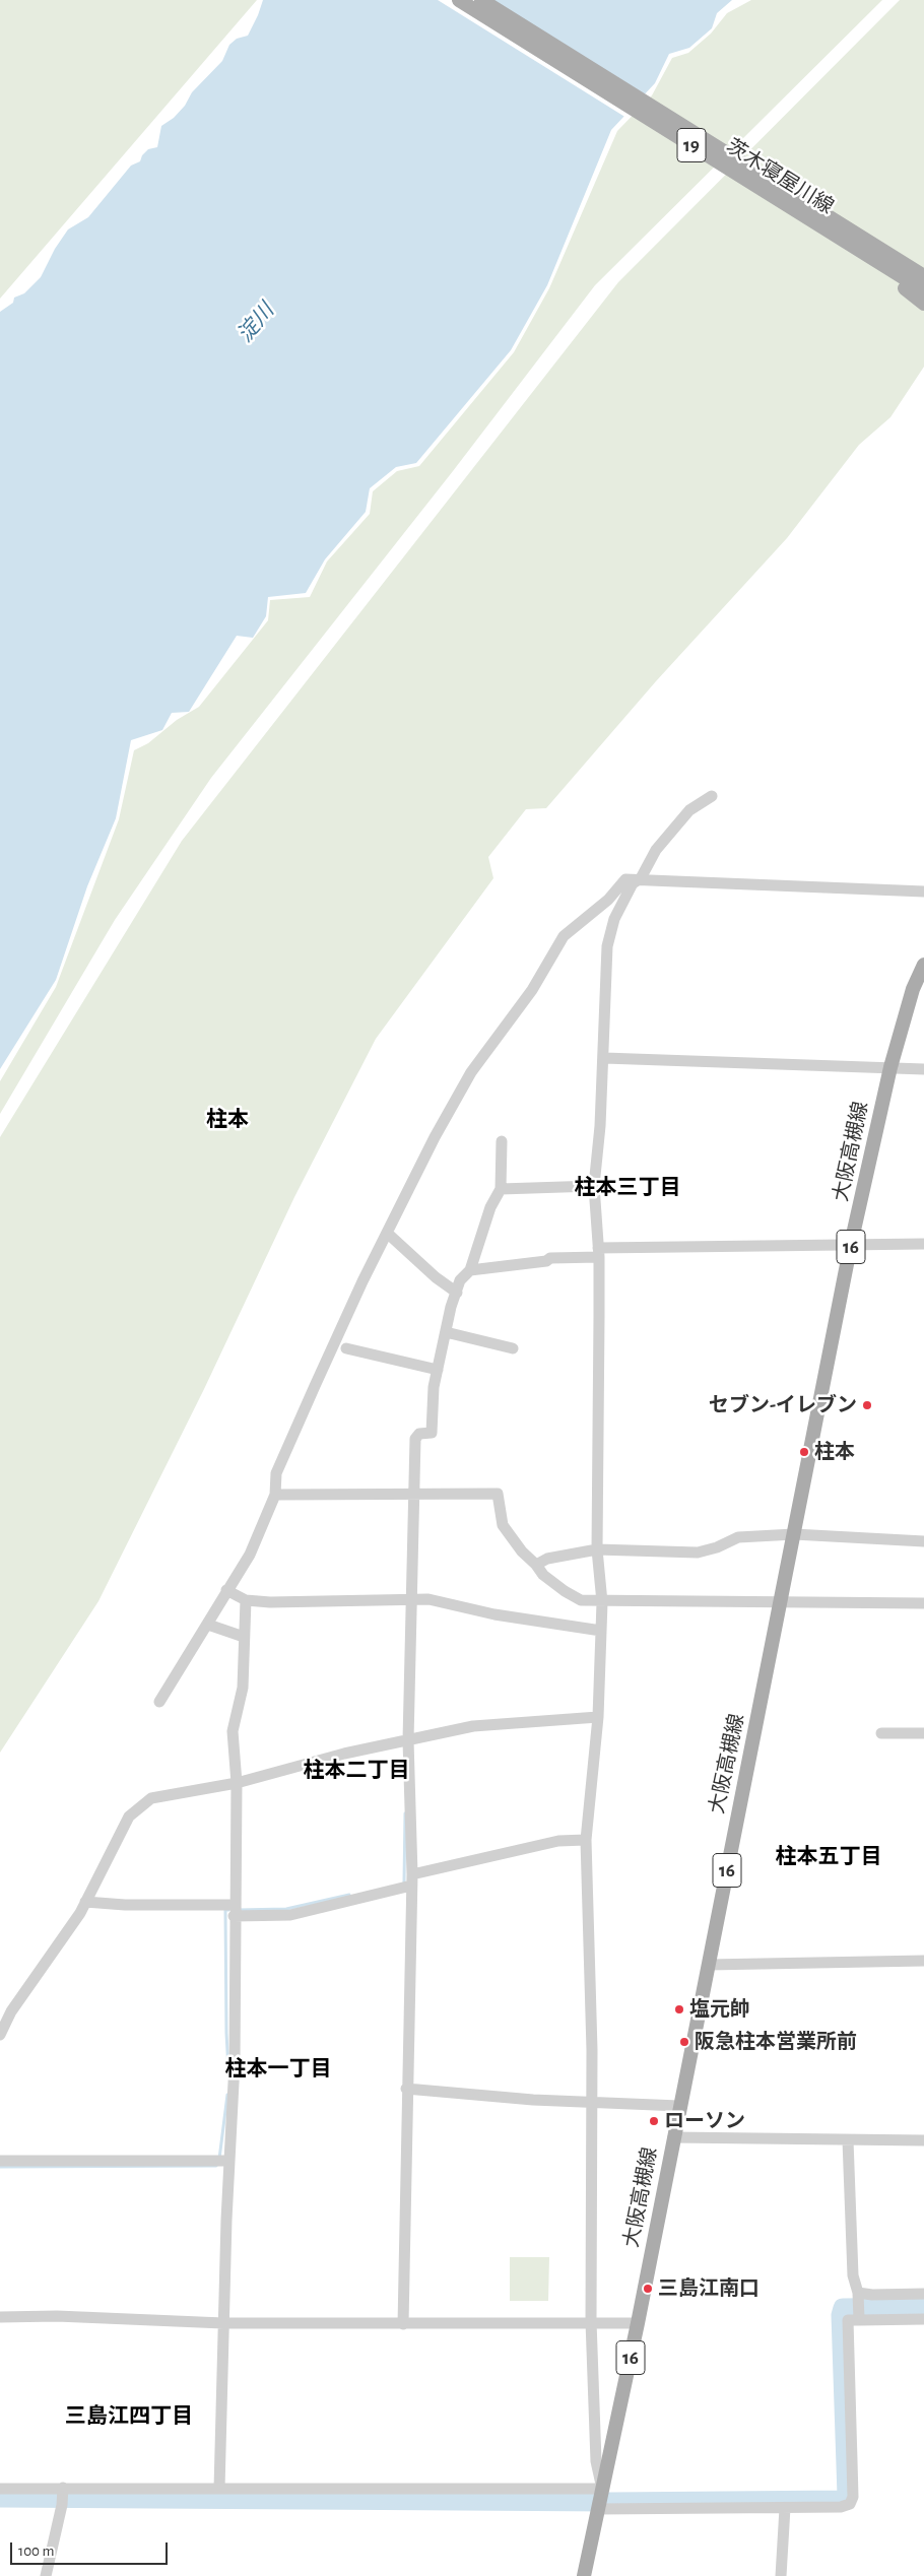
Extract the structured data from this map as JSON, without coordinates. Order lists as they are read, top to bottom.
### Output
{
  "streets": {
    "main road": [
      "19",
      "茨木寝屋川線",
      "大阪高槻線",
      "16"
    ]
  },
  "districts": [
    "柱本",
    "柱本三丁目",
    "柱本二丁目",
    "柱本五丁目",
    "柱本一丁目",
    "三島江四丁目"
  ],
  "water": ["淀川"],
  "places": [
    "セブン-イレブン",
    "柱本",
    "塩元帥",
    "阪急柱本営業所前",
    "ローソン",
    "三島江南口"
  ],
  "scale_bar": "100 m"
}
